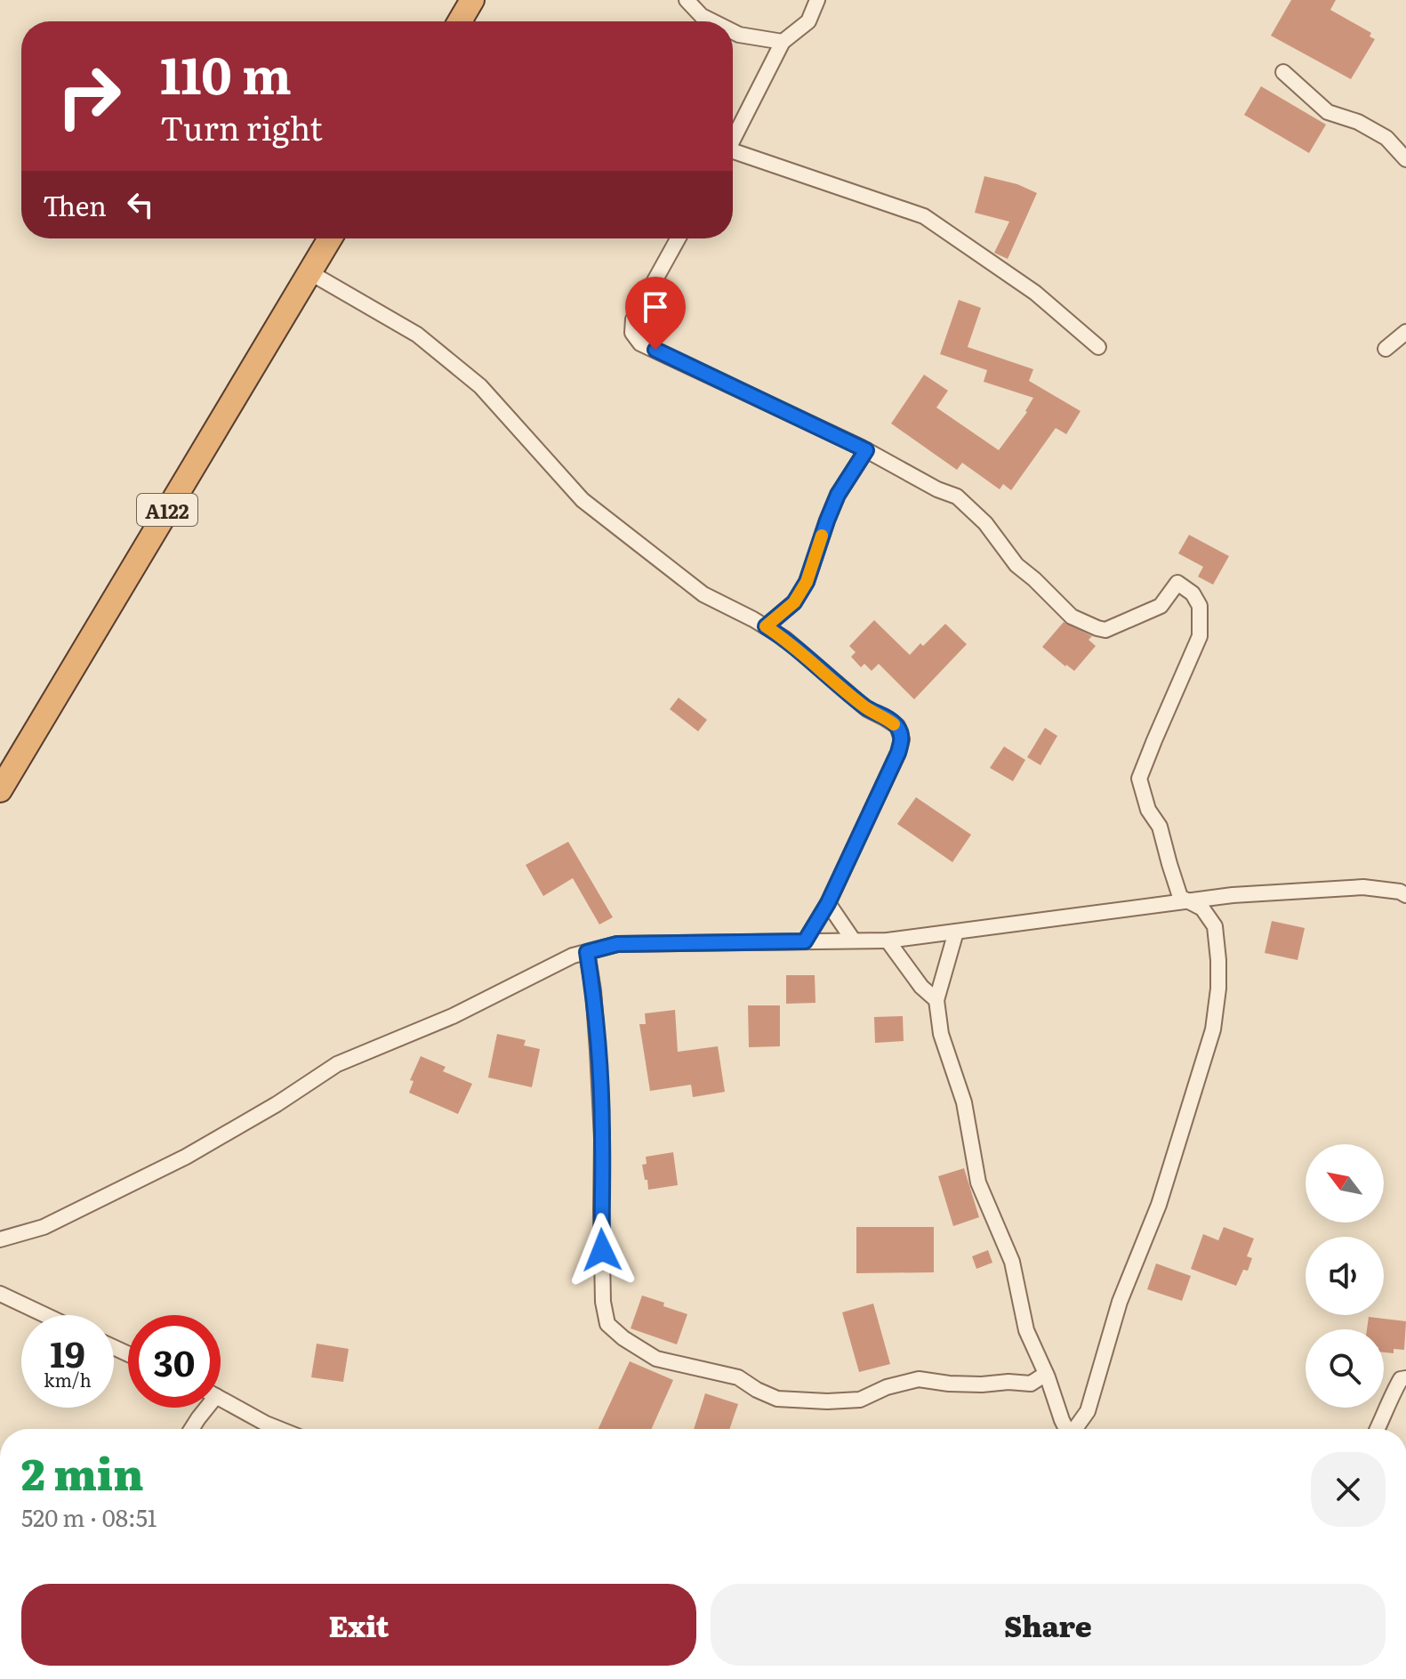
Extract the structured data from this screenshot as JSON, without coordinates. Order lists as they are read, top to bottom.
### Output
{
  "streets": {
    "highway": ["A122"]
  },
  "north": "top left",
  "page": {
    "turn": ["110 m", "Turn right"],
    "then": "Then",
    "speed": "19 km/h",
    "limit": "30",
    "heading": ["2 min", "520 m · 08:51"],
    "buttons": ["Exit", "Share"]
  }
}
